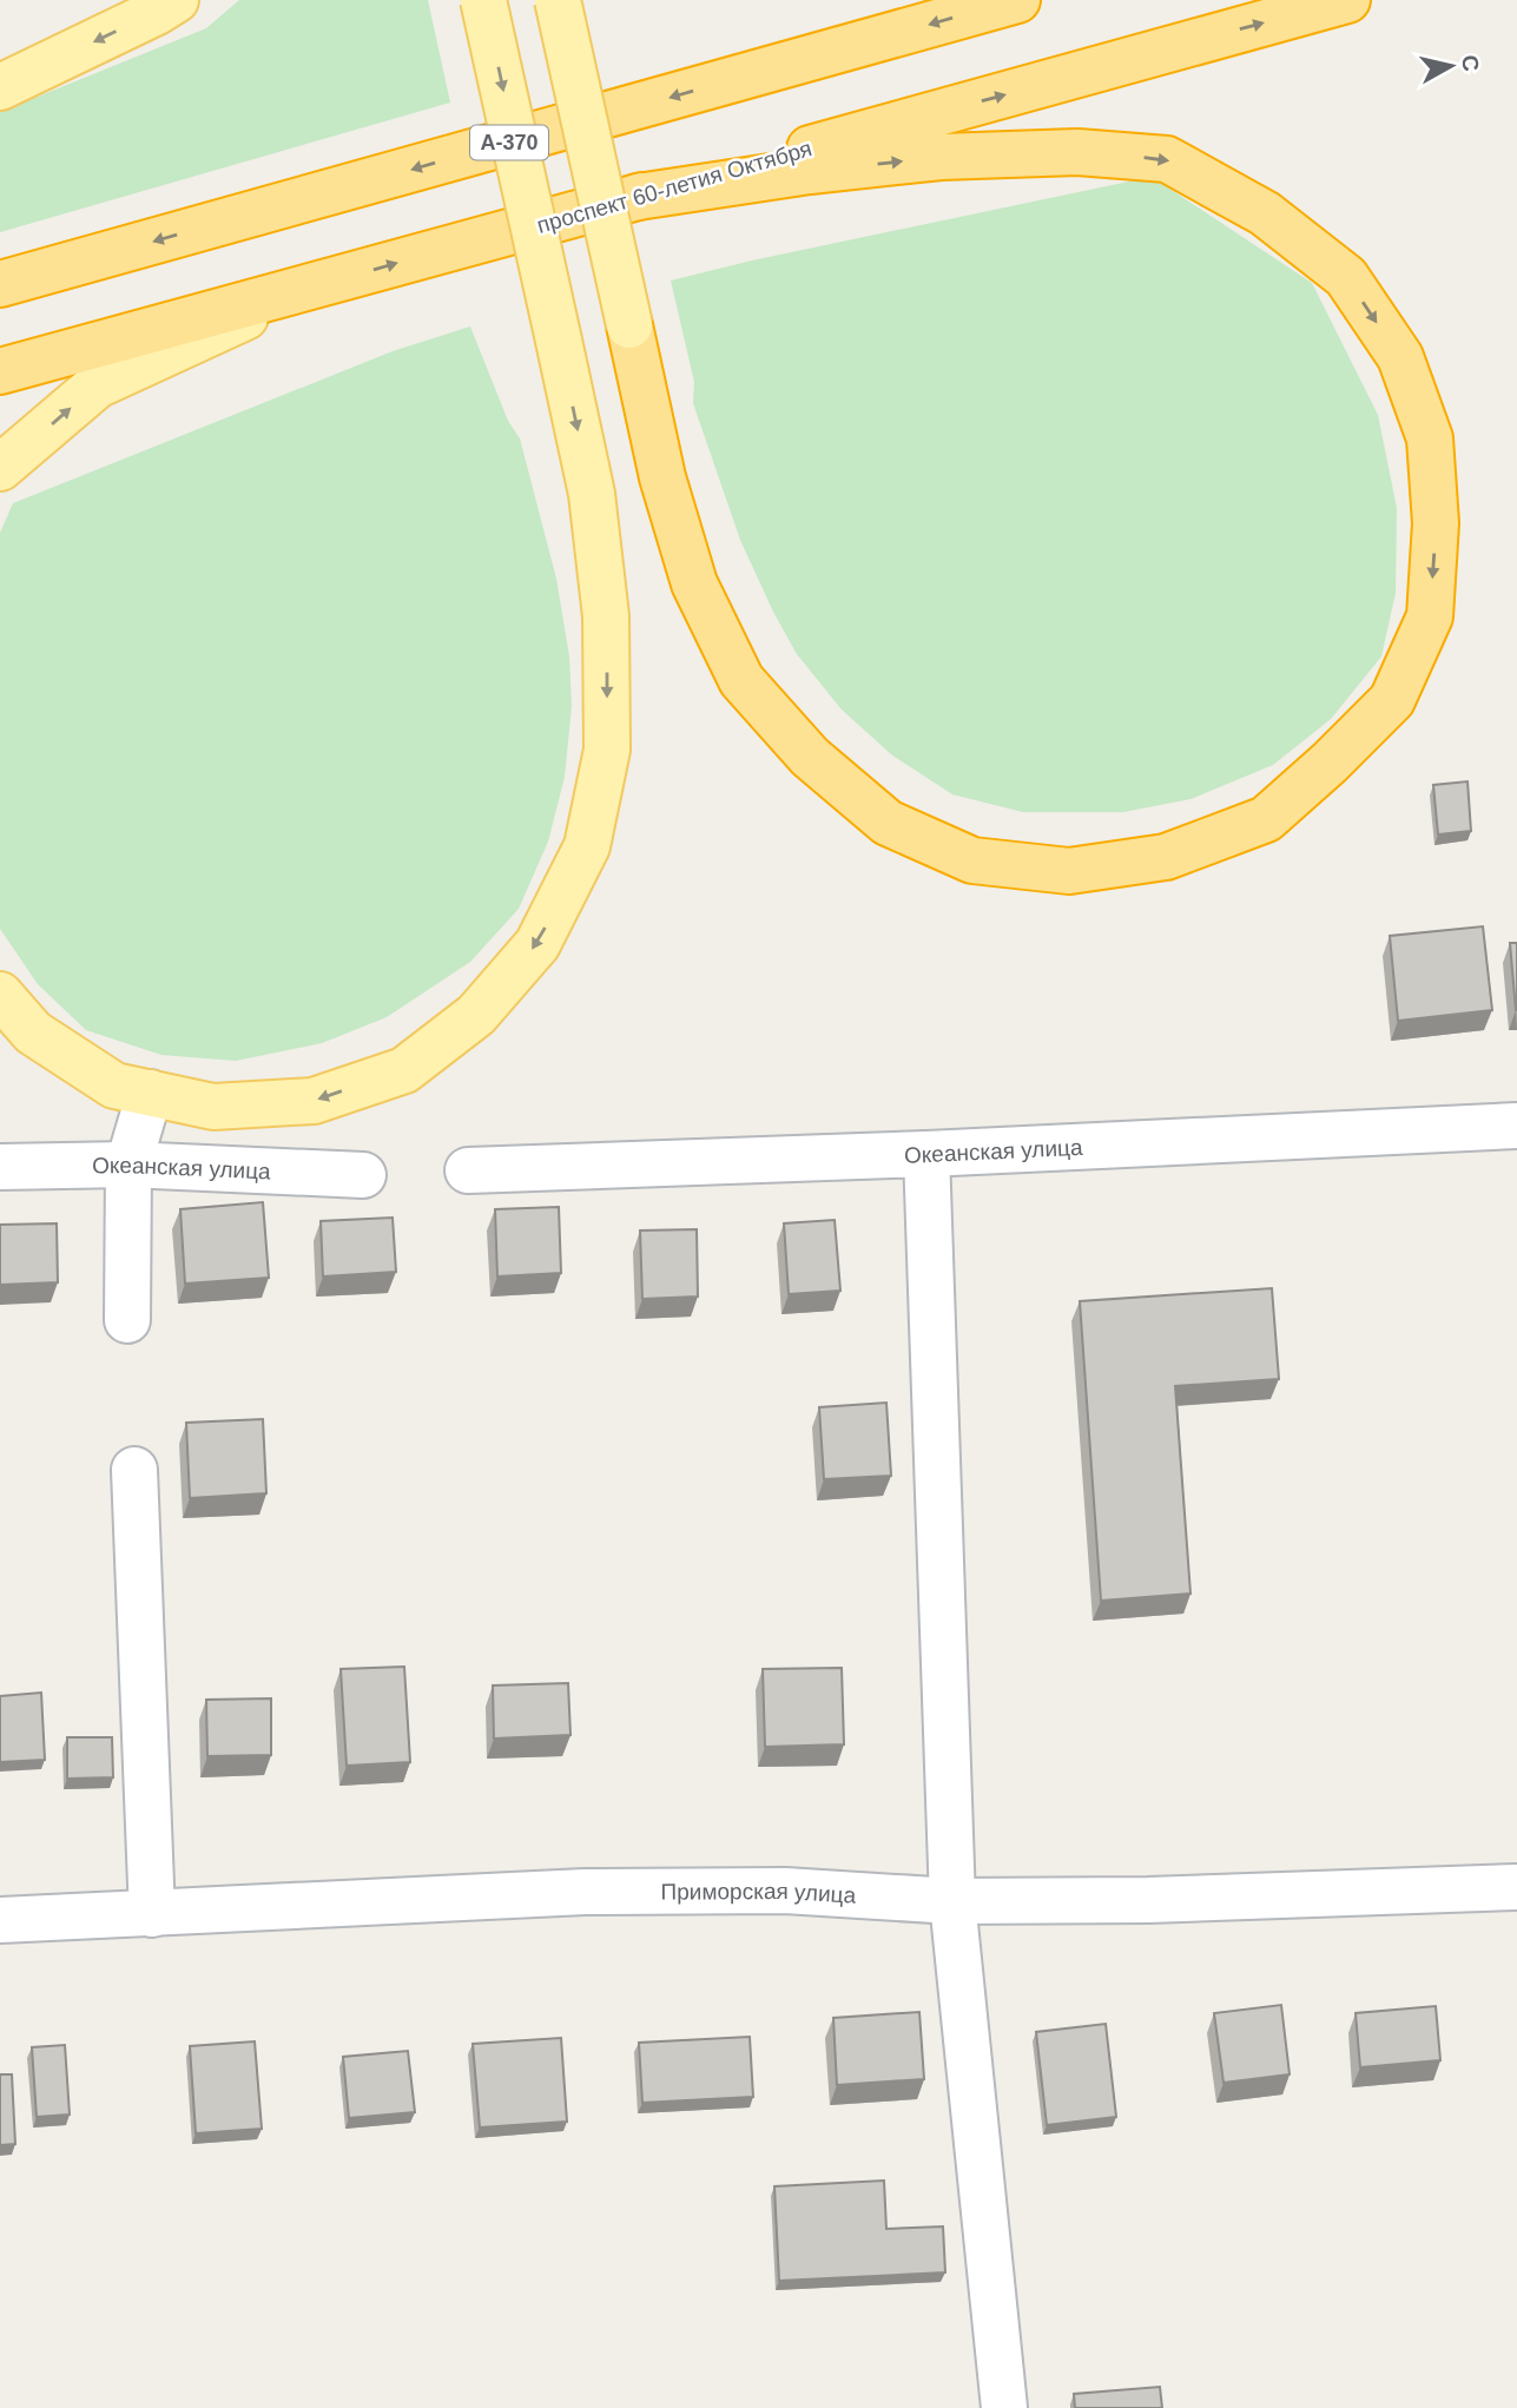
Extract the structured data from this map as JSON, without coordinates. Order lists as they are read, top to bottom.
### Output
{
  "streets": {
    "highway": ["А-370", "проспект 60-летия Октября"],
    "street": ["Океанская улица", "Приморская улица"]
  },
  "north": "right"
}
